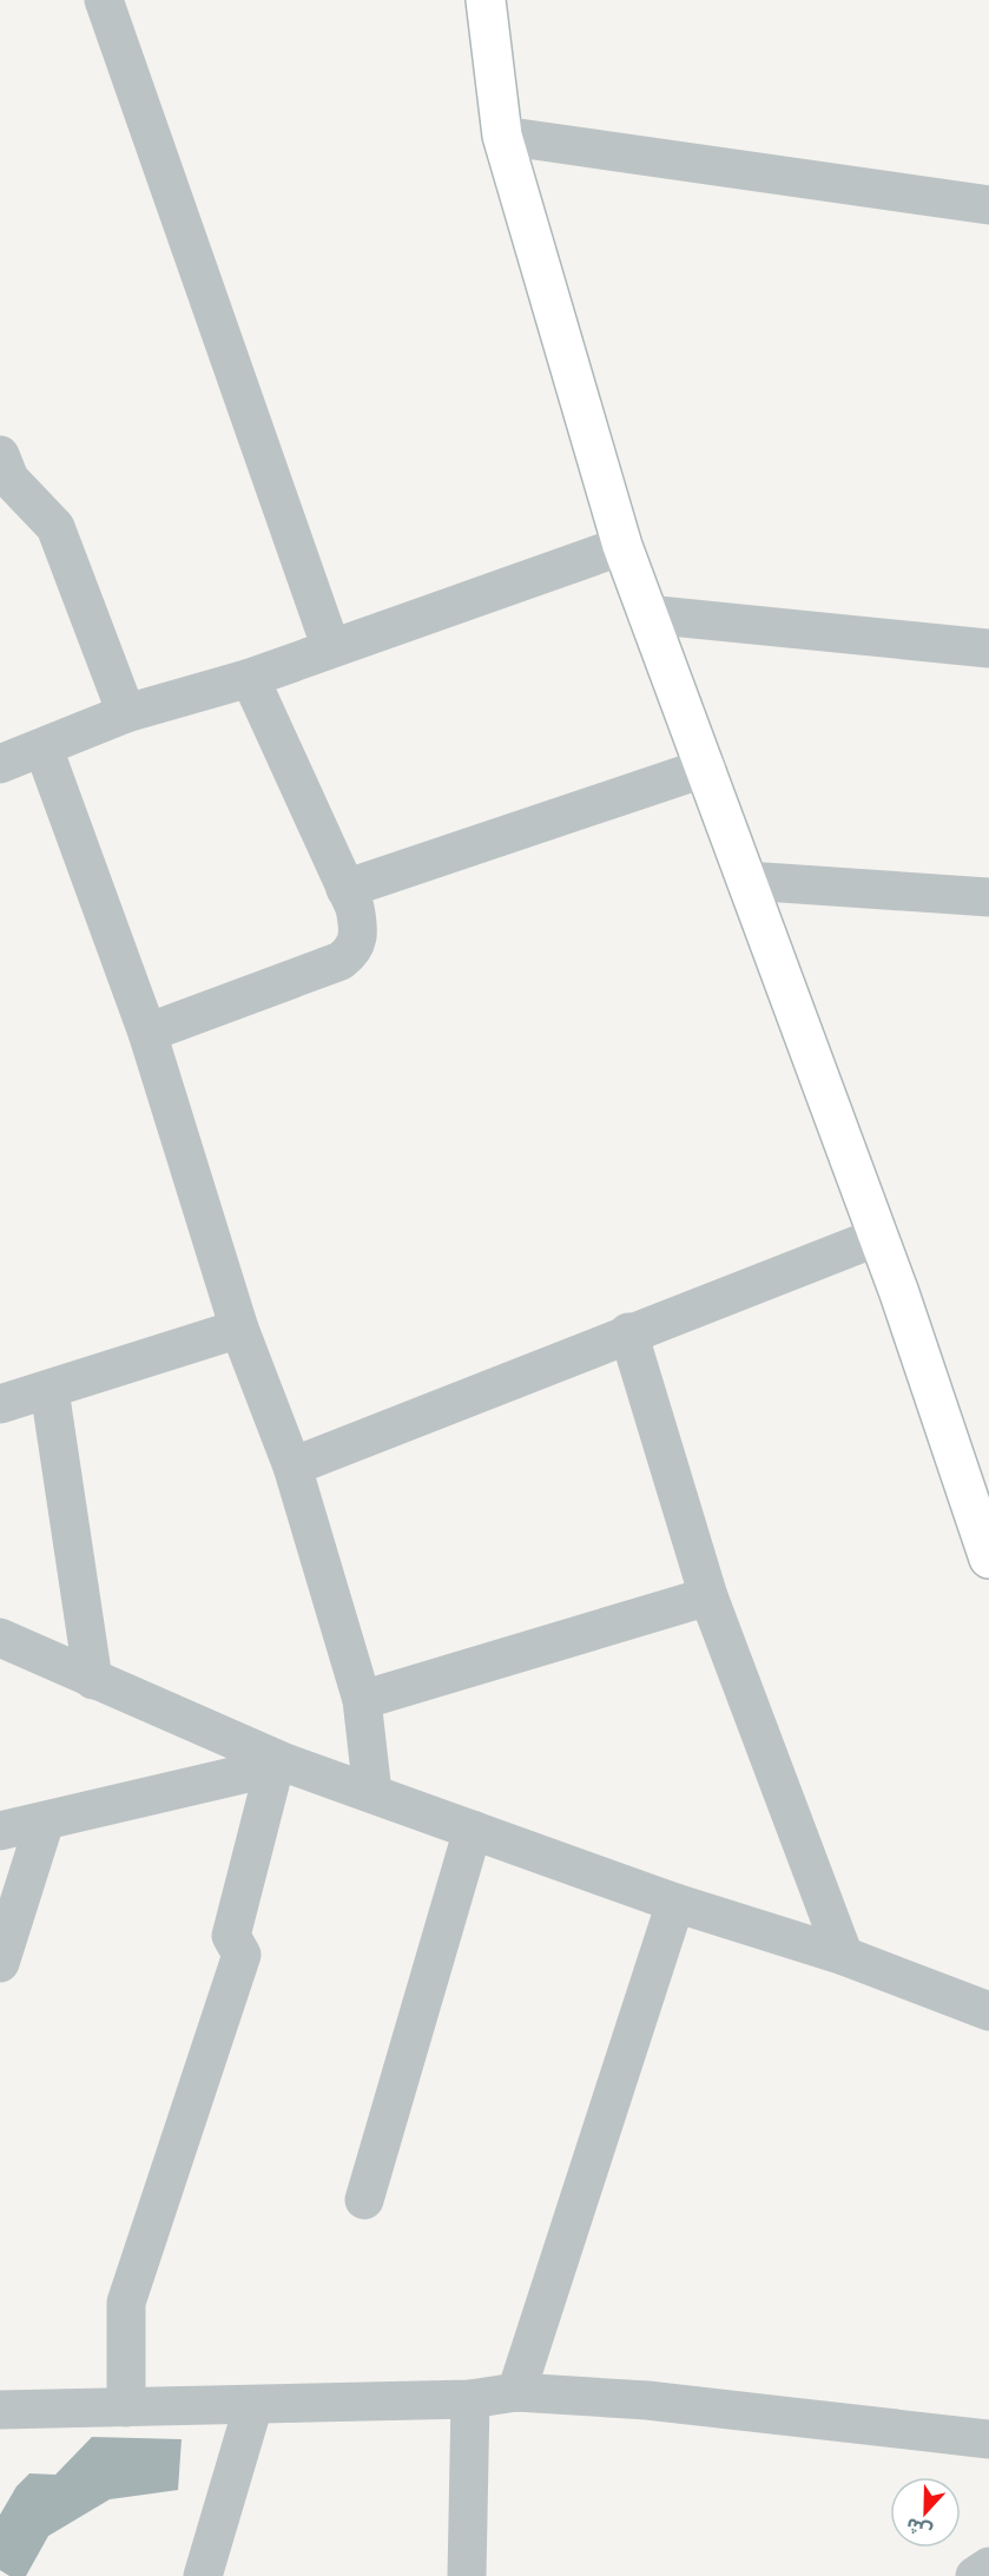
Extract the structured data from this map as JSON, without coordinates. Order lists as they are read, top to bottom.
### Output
{
  "north": "bottom"
}
